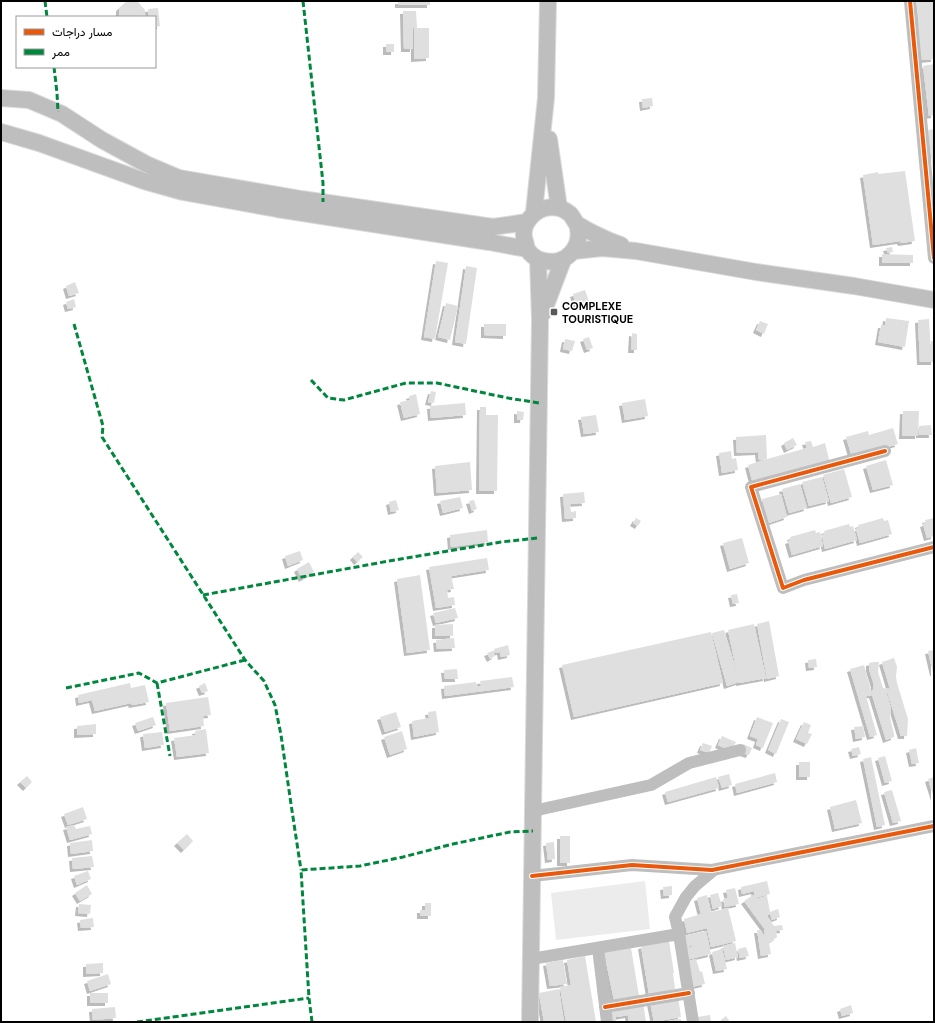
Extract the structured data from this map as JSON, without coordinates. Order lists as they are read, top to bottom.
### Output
{
  "places": {
    "transit": ["COMPLEXE TOURISTIQUE"]
  },
  "legend": ["مسار دراجات", "ممر"]
}
